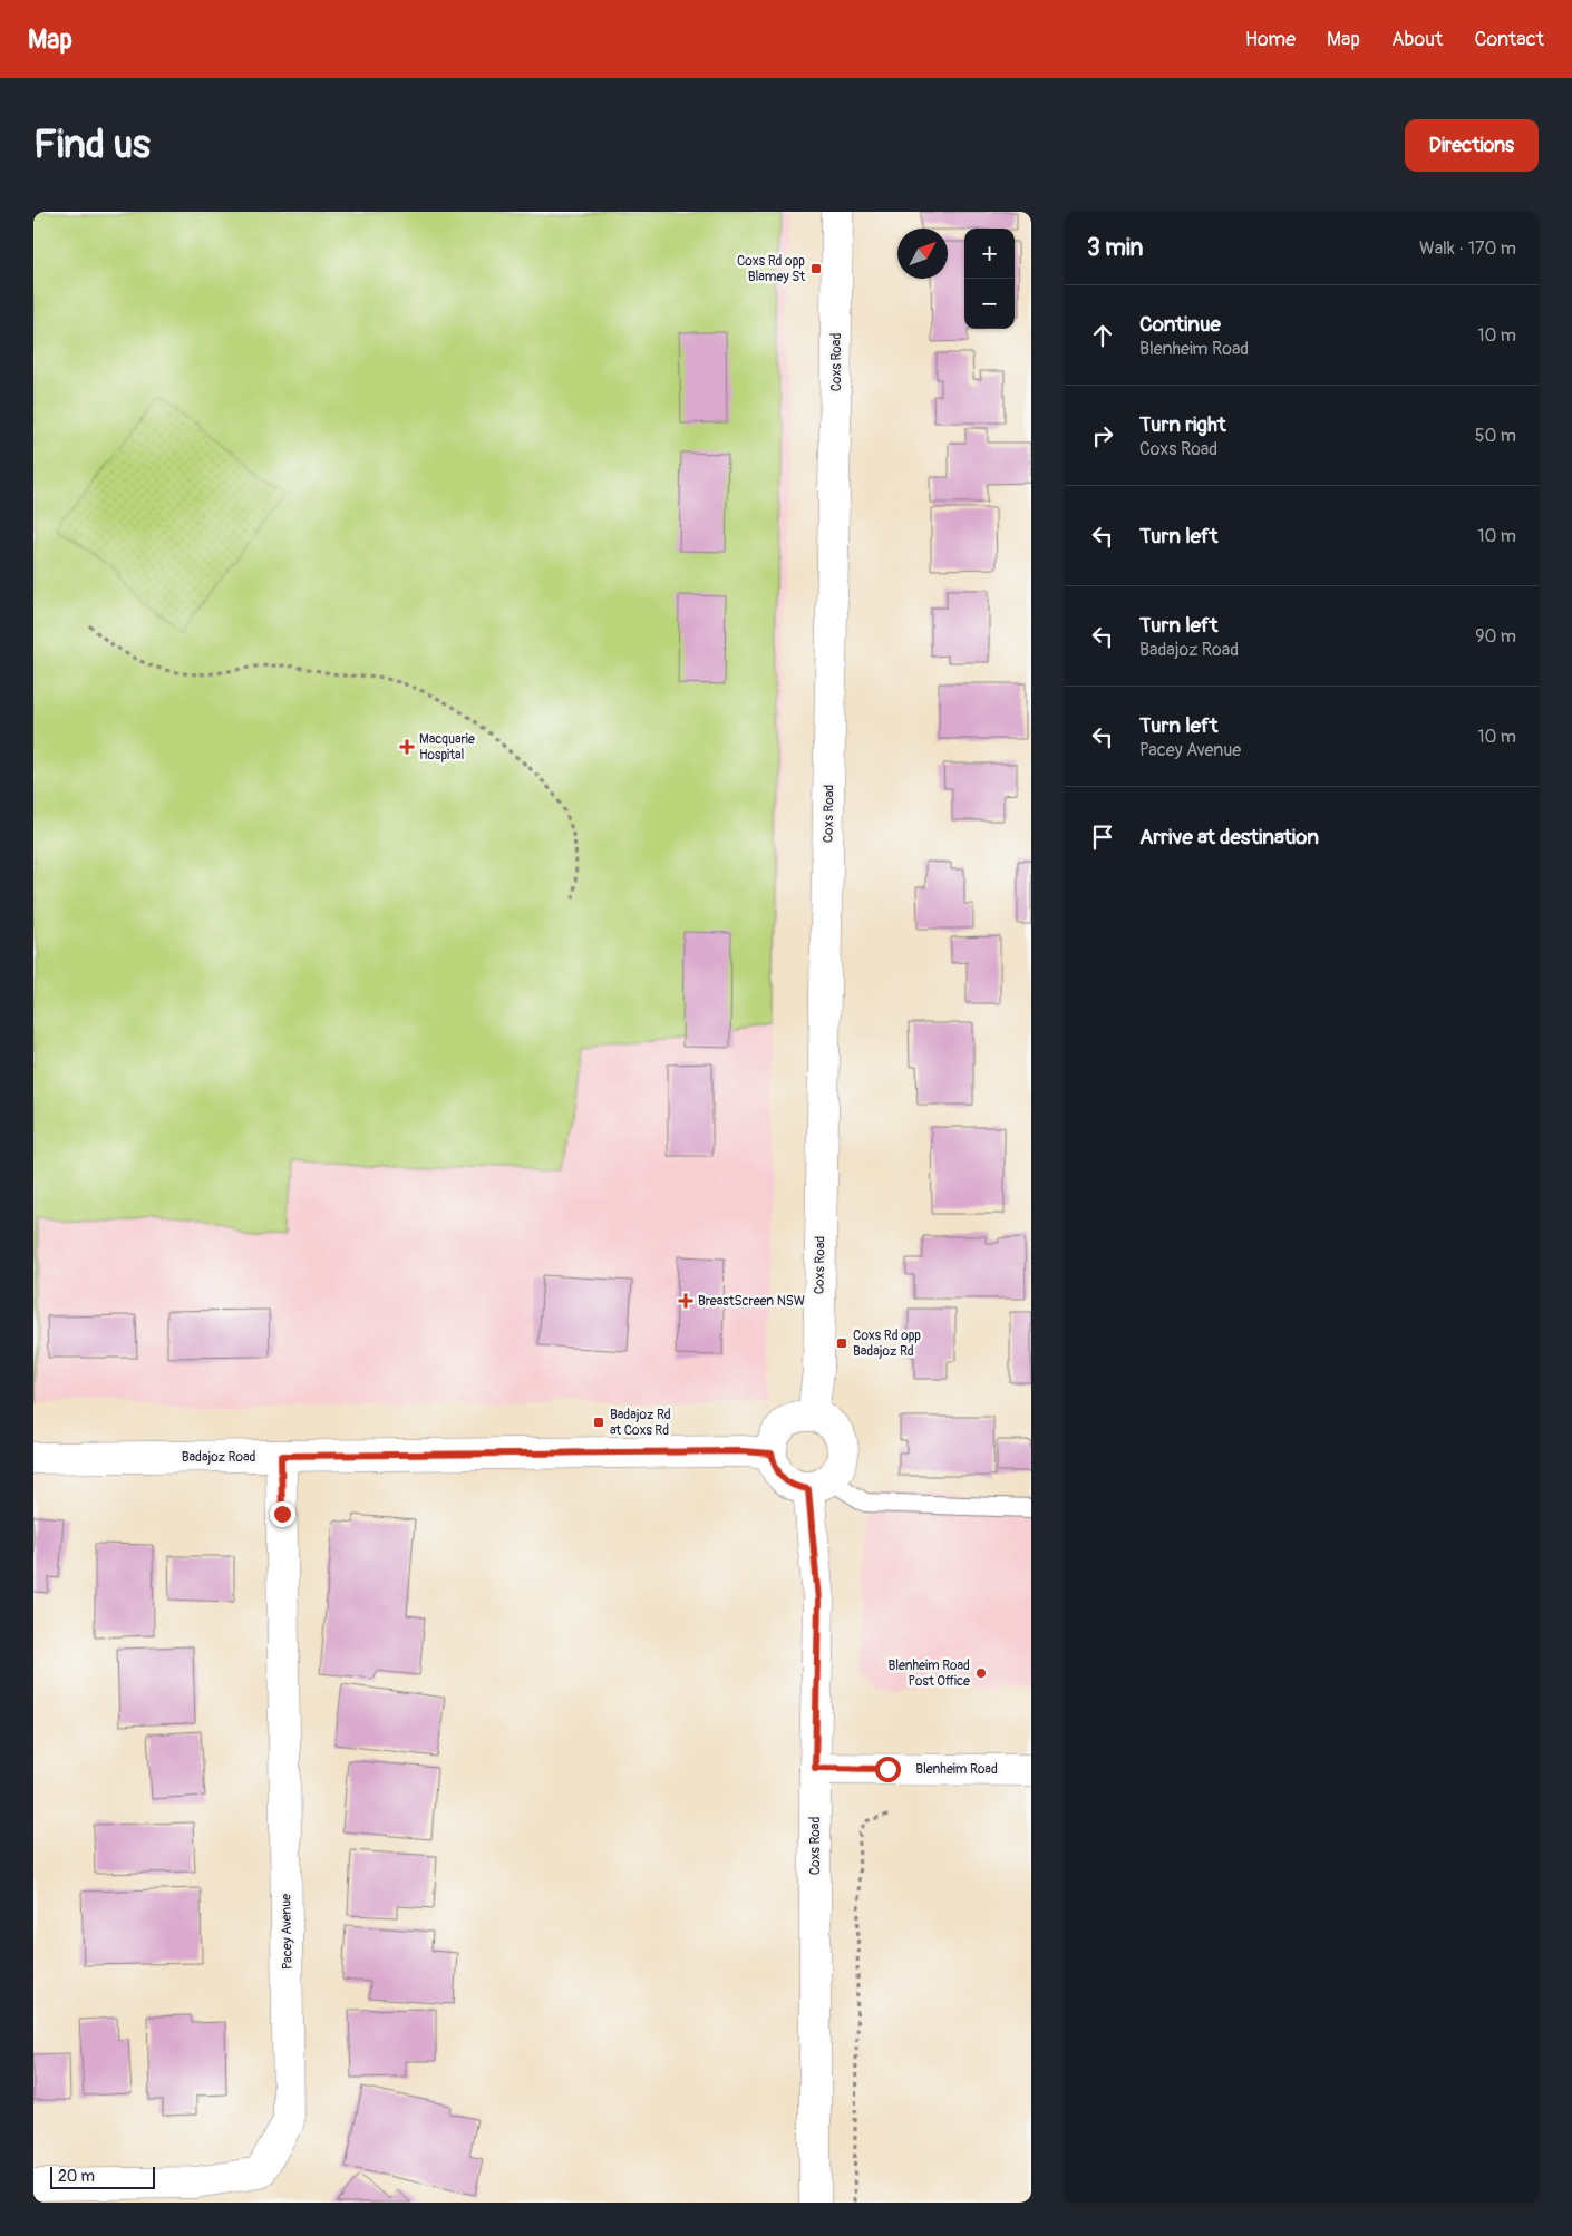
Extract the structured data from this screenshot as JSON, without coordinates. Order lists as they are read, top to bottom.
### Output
{
  "streets": {
    "street": [
      "Coxs Road",
      "Badajoz Road",
      "Blenheim Road",
      "Pacey Avenue"
    ]
  },
  "crossings": [
    ["Coxs Road", "Badajoz Road"],
    ["Coxs Road", "Blenheim Road"],
    ["Badajoz Road", "Pacey Avenue"]
  ],
  "places": {
    "transit": ["Coxs Rd opp Blamey St", "Coxs Rd opp Badajoz Rd", "Badajoz Rd at Coxs Rd"],
    "health": ["Macquarie Hospital", "BreastScreen NSW"],
    "other": ["Blenheim Road Post Office"]
  },
  "scale_bar": "20 m",
  "north": "top right",
  "page": {
    "header": "Map",
    "nav": [
      "Home",
      "Map",
      "About",
      "Contact"
    ],
    "buttons": "Directions",
    "title": "Find us",
    "heading": ["3 min", "Walk · 170 m"],
    "map_buttons": ["+", "−"],
    "list": [
      ["Continue", "Blenheim Road", "10 m"],
      ["Turn right", "Coxs Road", "50 m"],
      ["Turn left", "10 m"],
      ["Turn left", "Badajoz Road", "90 m"],
      ["Turn left", "Pacey Avenue", "10 m"],
      "Arrive at destination"
    ],
    "scale": "20 m"
  }
}
